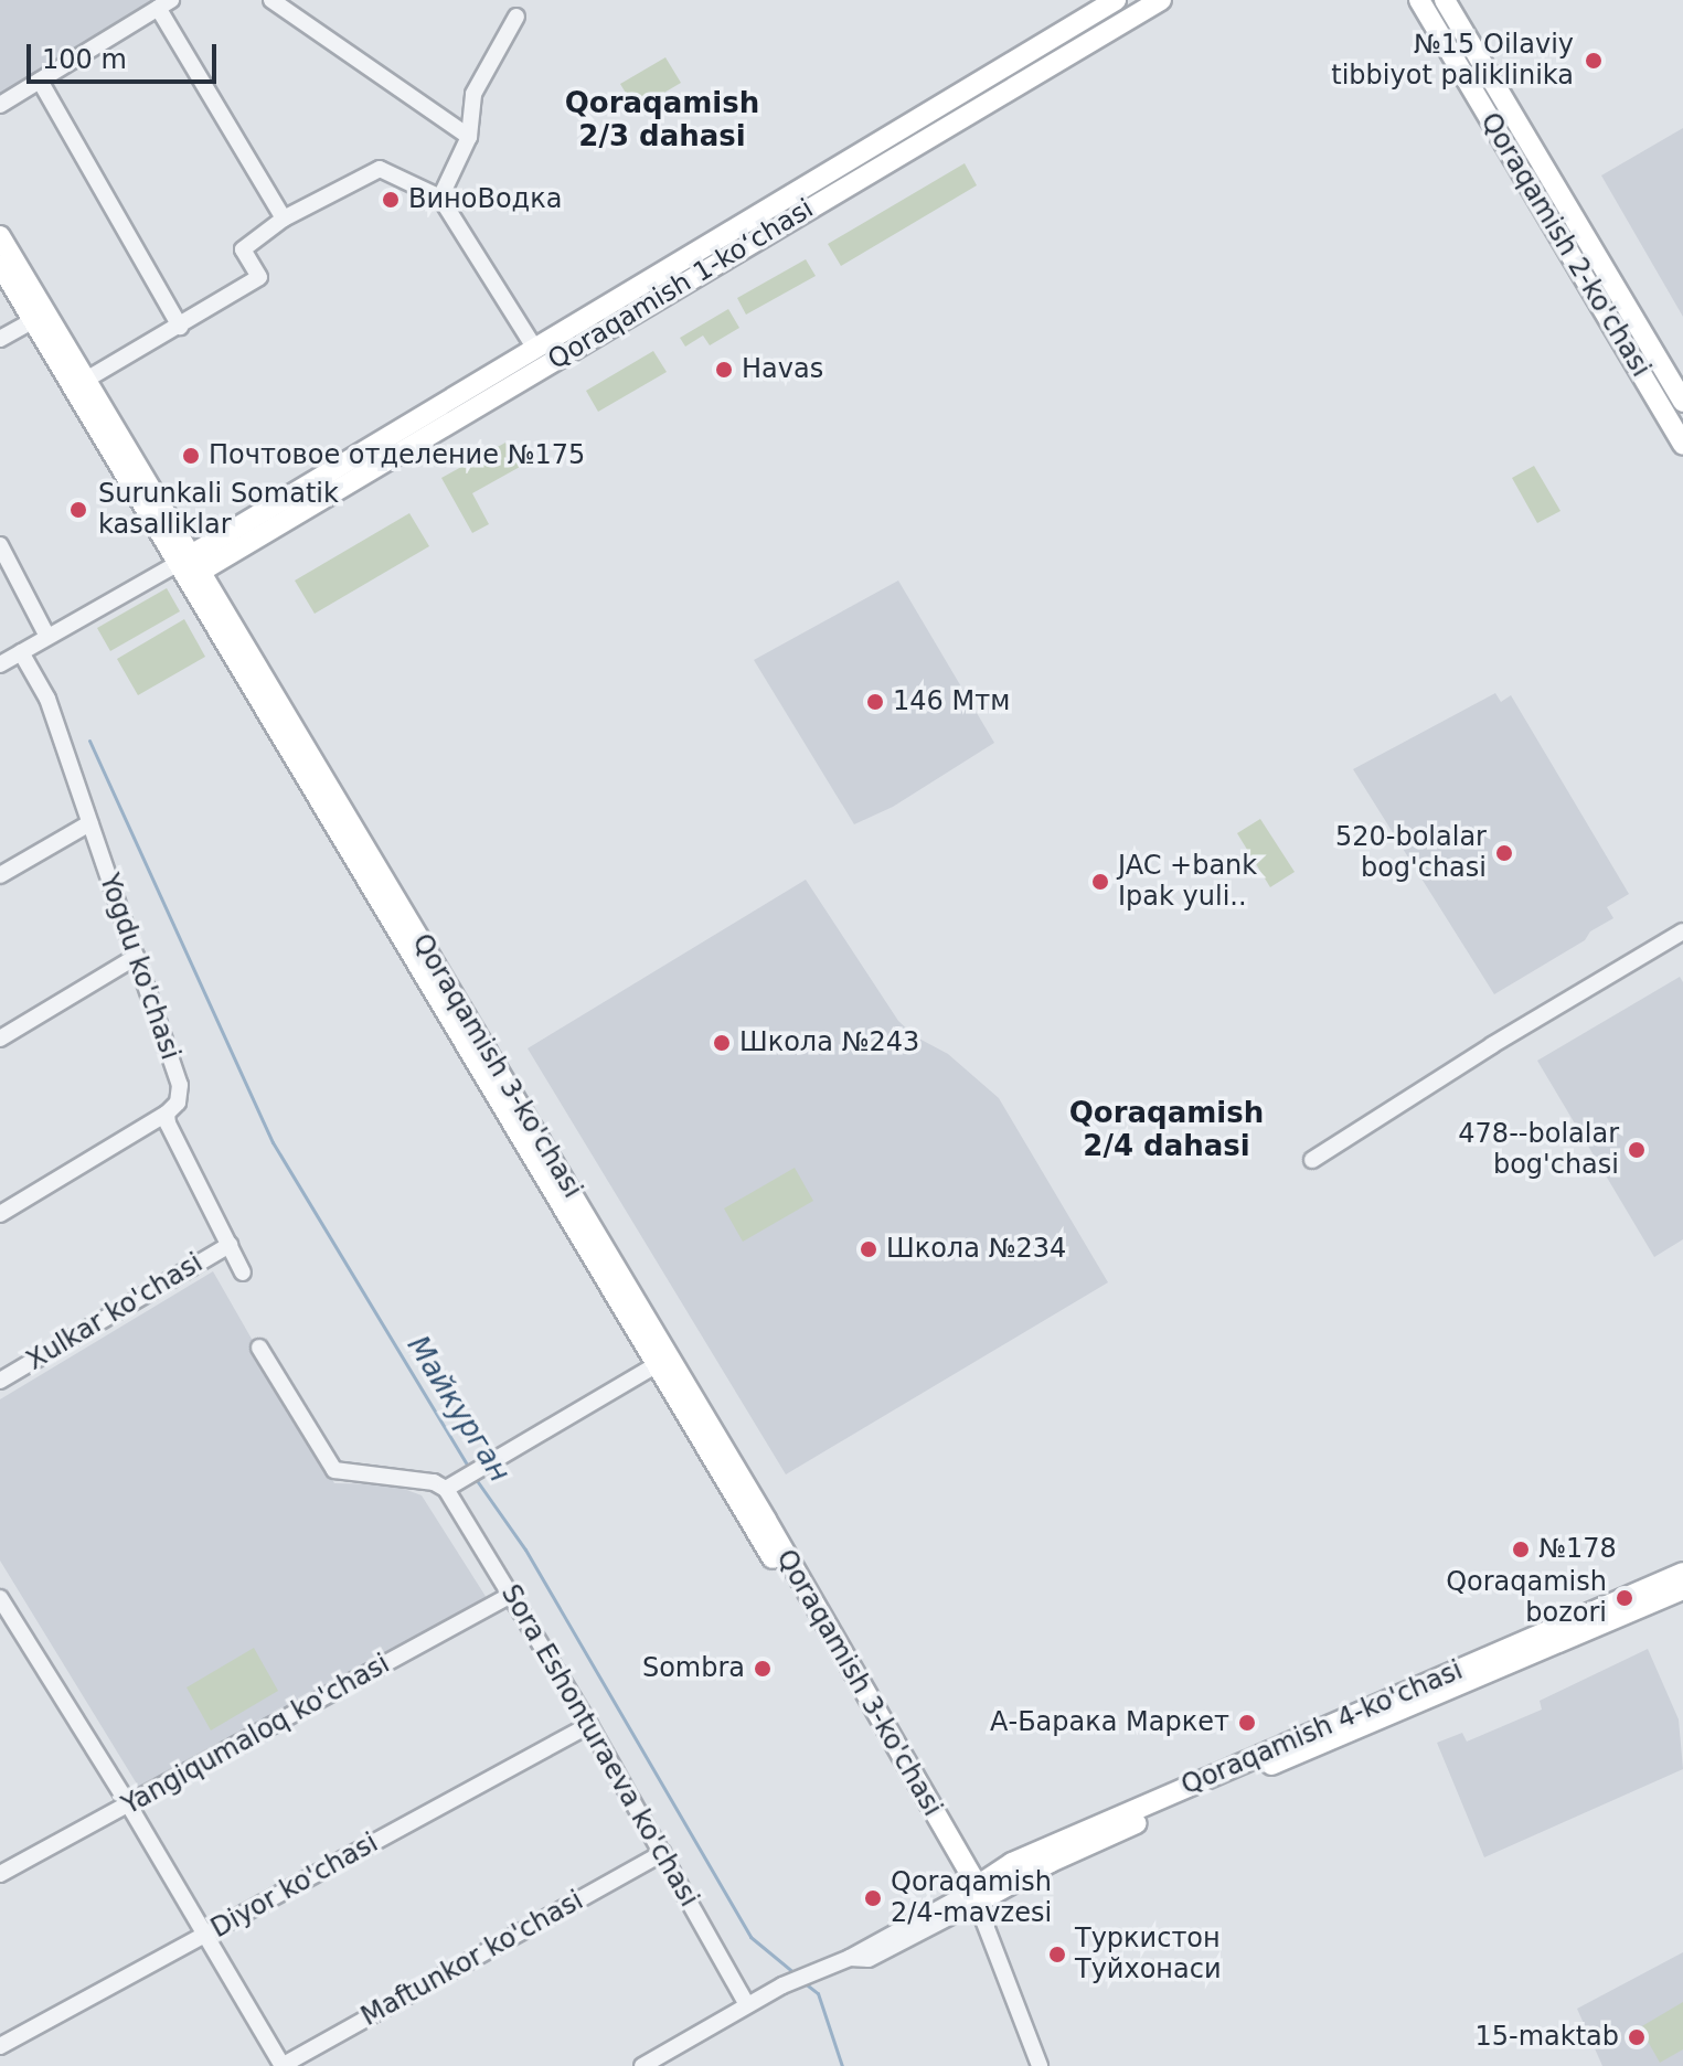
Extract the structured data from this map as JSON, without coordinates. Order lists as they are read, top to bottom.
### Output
{
  "streets": {
    "main road": [
      "Qoraqamish 2-ko'chasi",
      "Qoraqamish 1-koʻchasi",
      "Qoraqamish 3-ko'chasi",
      "Qoraqamish 4-ko'chasi"
    ],
    "street": [
      "Yogdu ko'chasi",
      "Xulkar ko'chasi",
      "Yangiqumaloq ko'chasi",
      "Sora Eshonturaeva ko'chasi",
      "Diyor ko'chasi",
      "Maftunkor ko'chasi"
    ]
  },
  "crossings": [
    ["Qoraqamish 1-koʻchasi", "Qoraqamish 3-ko'chasi"],
    ["Qoraqamish 3-ko'chasi", "Qoraqamish 4-ko'chasi"],
    ["Yangiqumaloq ko'chasi", "Sora Eshonturaeva ko'chasi"],
    ["Sora Eshonturaeva ko'chasi", "Diyor ko'chasi"],
    ["Sora Eshonturaeva ko'chasi", "Maftunkor ko'chasi"]
  ],
  "districts": ["Qoraqamish 2/3 dahasi", "Qoraqamish 2/4 dahasi"],
  "water": ["Майкурган"],
  "places": [
    "№15 Oilaviy tibbiyot paliklinika",
    "ВиноВодка",
    "Havas",
    "Почтовое отделение №175",
    "Surunkali Somatik kasalliklar",
    "146 Мтм",
    "520-bolalar bog'chasi",
    "JAC +bank Ipak yuli..",
    "Школа №243",
    "478--bolalar bog'chasi",
    "Школа №234",
    "№178",
    "Qoraqamish bozori",
    "Sombra",
    "А-Барака Маркет",
    "Qoraqamish 2/4-mavzesi",
    "Туркистон Туйхонаси",
    "15-maktab"
  ],
  "scale_bar": "100 m"
}
